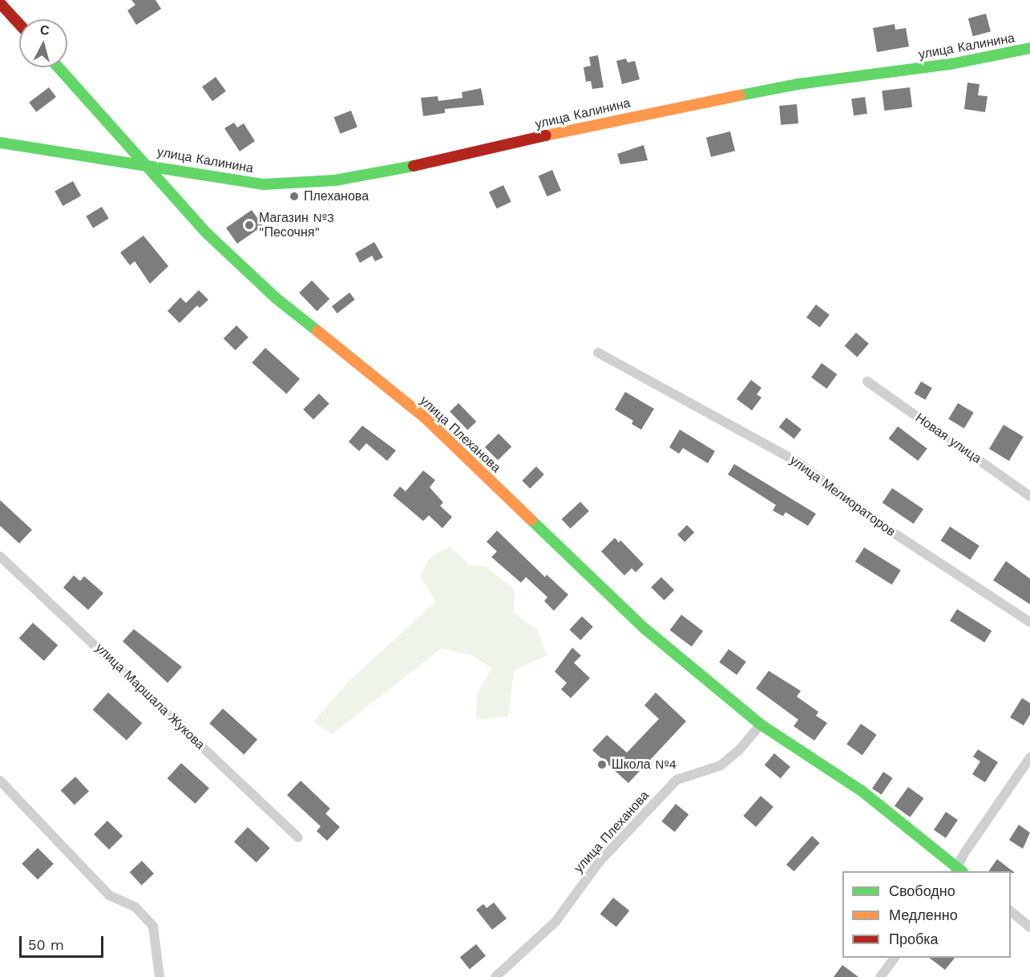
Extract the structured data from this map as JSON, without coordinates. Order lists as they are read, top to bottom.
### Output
{
  "streets": {
    "street": [
      "улица Калинина",
      "улица Плеханова",
      "Новая улица",
      "улица Мелиораторов",
      "улица Маршала Жукова"
    ]
  },
  "crossings": [
    ["улица Калинина", "улица Плеханова"]
  ],
  "places": ["Плеханова", "Магазин №3 \"Песочня\"", "Школа №4"],
  "legend": ["Свободно", "Медленно", "Пробка"],
  "scale_bar": "50 m",
  "north": "top"
}
